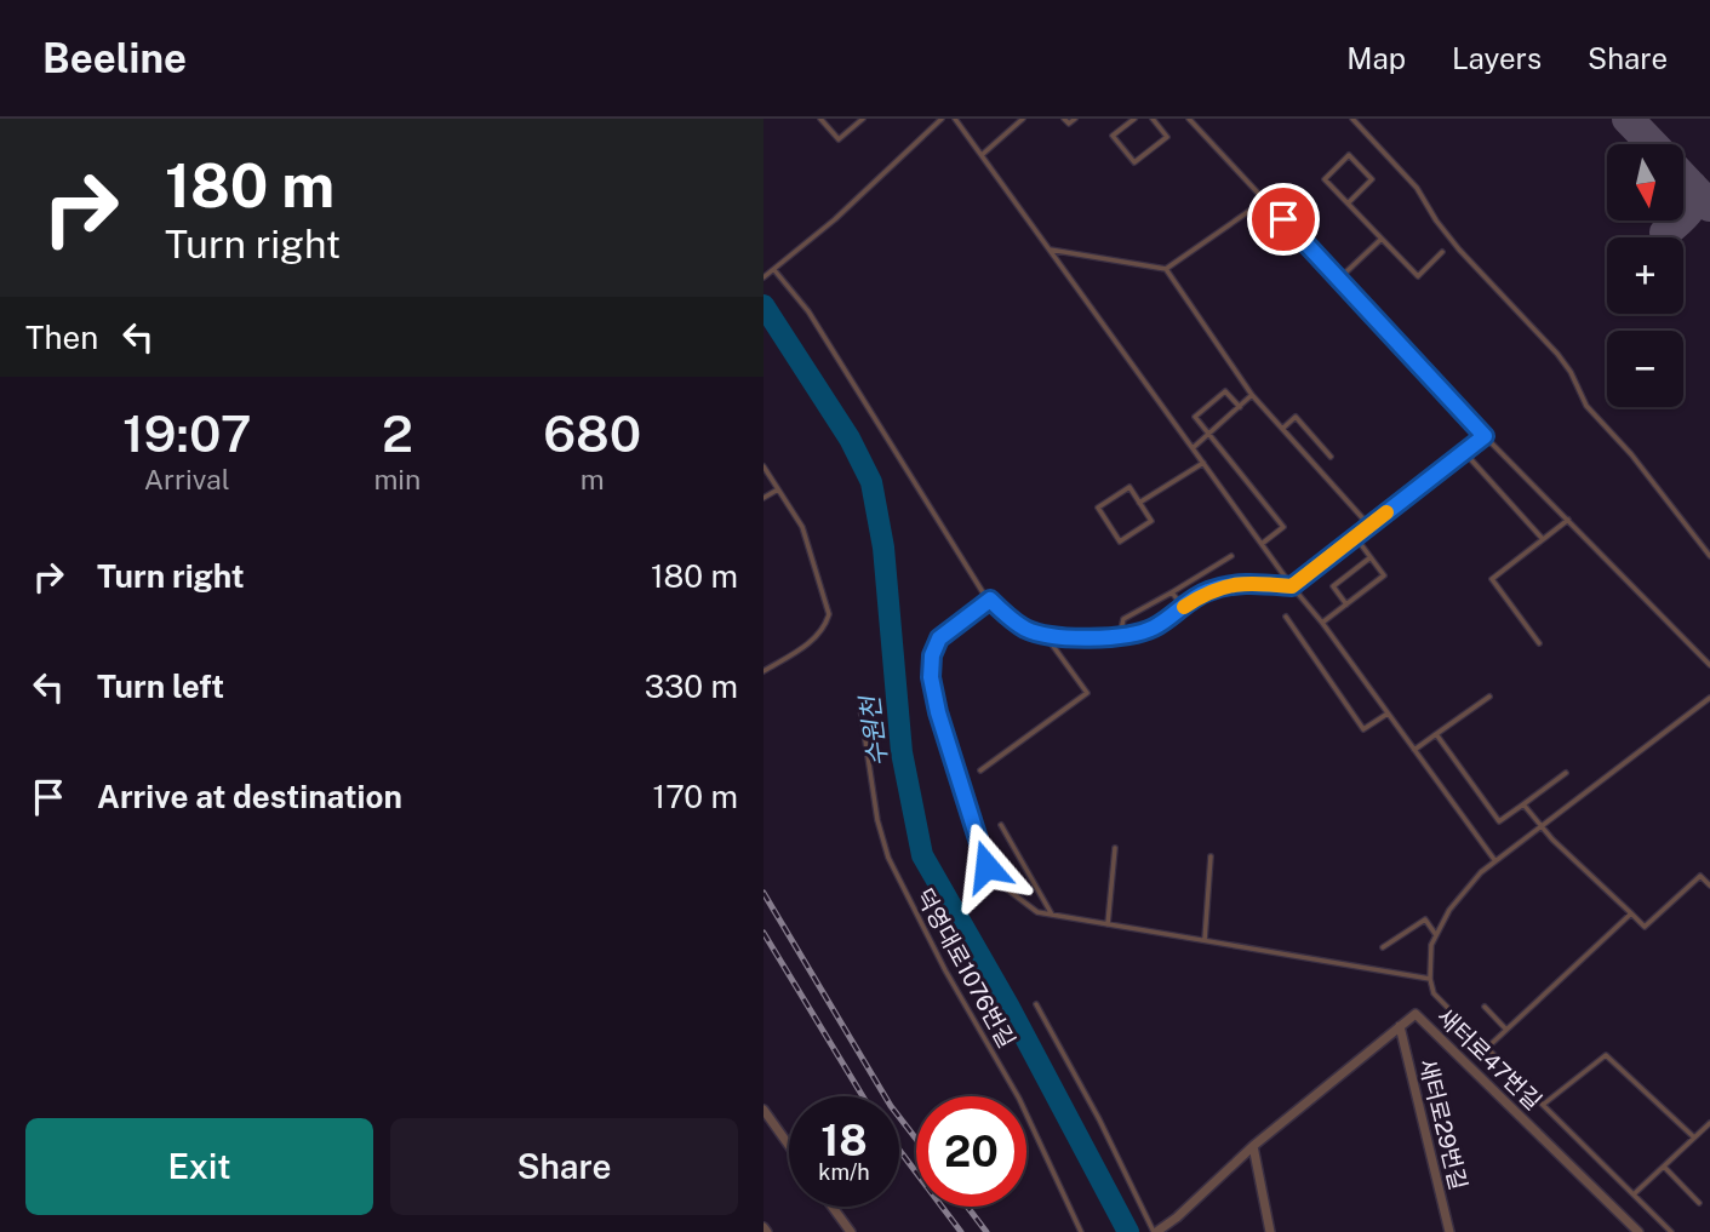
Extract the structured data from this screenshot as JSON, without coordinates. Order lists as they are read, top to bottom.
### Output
{
  "streets": {
    "street": ["새터로47번길", "새터로29번길"],
    "lane": ["덕영대로1076번길"]
  },
  "crossings": [
    ["새터로47번길", "새터로29번길"]
  ],
  "water": ["수원천"],
  "north": "bottom",
  "page": {
    "header": "Beeline",
    "nav": ["Map", "Layers", "Share"],
    "turn": ["180 m", "Turn right"],
    "map_buttons": ["+", "−"],
    "then": "Then",
    "eta": [
      "19:07",
      "Arrival",
      "2",
      "min",
      "680",
      "m"
    ],
    "list": [
      {
        "name": "Turn right",
        "value": "180 m"
      },
      {
        "name": "Turn left",
        "value": "330 m"
      },
      {
        "name": "Arrive at destination",
        "value": "170 m"
      }
    ],
    "speed": "18 km/h",
    "limit": "20",
    "buttons": ["Exit", "Share"]
  }
}
